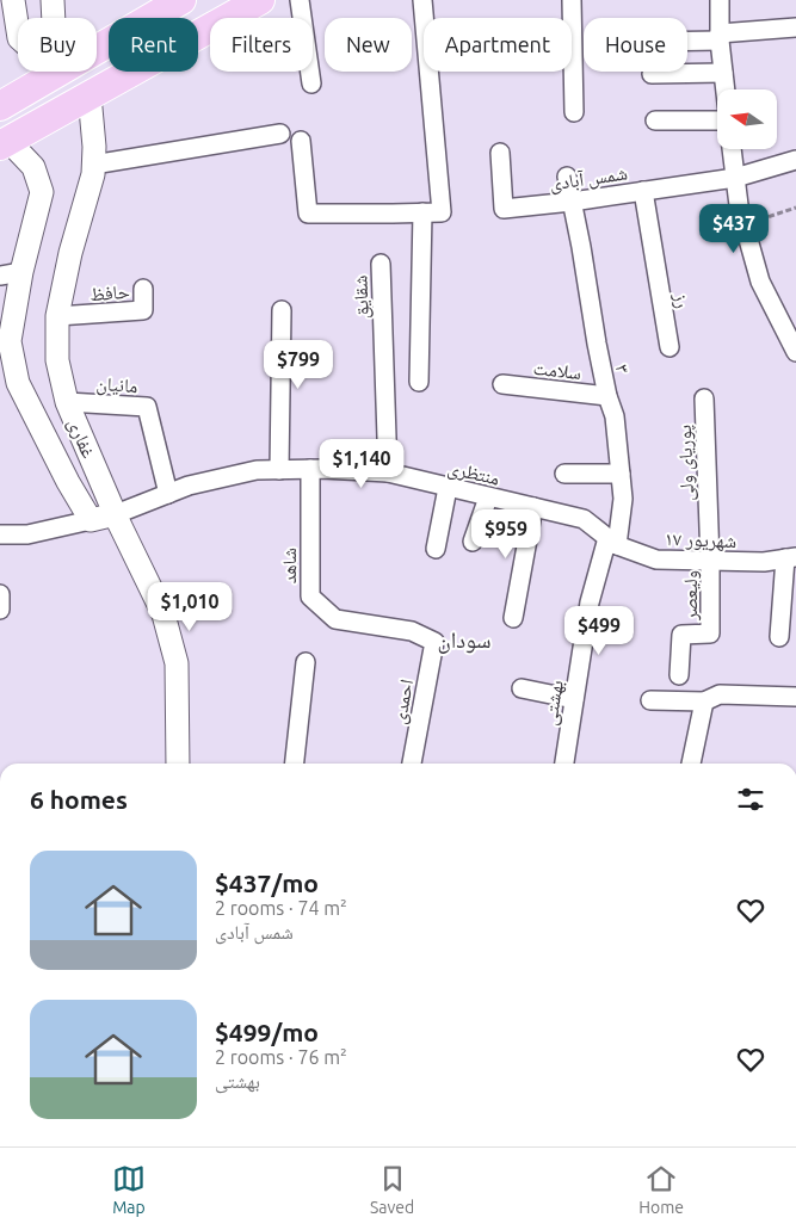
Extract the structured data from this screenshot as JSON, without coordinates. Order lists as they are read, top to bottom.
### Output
{
  "streets": {
    "street": [
      "شمس آبادی",
      "حافظ",
      "شقایق",
      "رز",
      "۳",
      "سلامت",
      "مانیان",
      "غفاری",
      "پوریای ولی",
      "منتظری",
      "۱۷ شهریور",
      "شاهد",
      "ولیعصر",
      "احمدی",
      "بهشتی"
    ]
  },
  "crossings": [
    ["شمس آبادی", "رز"],
    ["شمس آبادی", "۳"],
    ["حافظ", "غفاری"],
    ["شقایق", "منتظری"],
    ["۳", "سلامت"],
    ["۳", "منتظری"],
    ["۳", "۱۷ شهریور"],
    ["۳", "بهشتی"],
    ["مانیان", "غفاری"],
    ["مانیان", "منتظری"],
    ["غفاری", "منتظری"],
    ["پوریای ولی", "۱۷ شهریور"],
    ["پوریای ولی", "ولیعصر"],
    ["منتظری", "۱۷ شهریور"],
    ["منتظری", "شاهد"],
    ["منتظری", "بهشتی"],
    ["۱۷ شهریور", "ولیعصر"],
    ["۱۷ شهریور", "بهشتی"],
    ["شاهد", "احمدی"]
  ],
  "districts": ["سودان"],
  "north": "left",
  "page": {
    "chip": [
      "Buy",
      "Rent",
      "Filters",
      "New",
      "Apartment",
      "House"
    ],
    "price": [
      "$437",
      "$799",
      "$1,140",
      "$959",
      "$1,010",
      "$499"
    ],
    "heading": "6 homes",
    "list": [
      {
        "name": "$437/mo",
        "note": "2 rooms · 74 m² · شمس آبادی"
      },
      {
        "name": "$499/mo",
        "note": "2 rooms · 76 m² · بهشتی"
      }
    ],
    "tabs": ["Map", "Saved", "Home"]
  }
}
